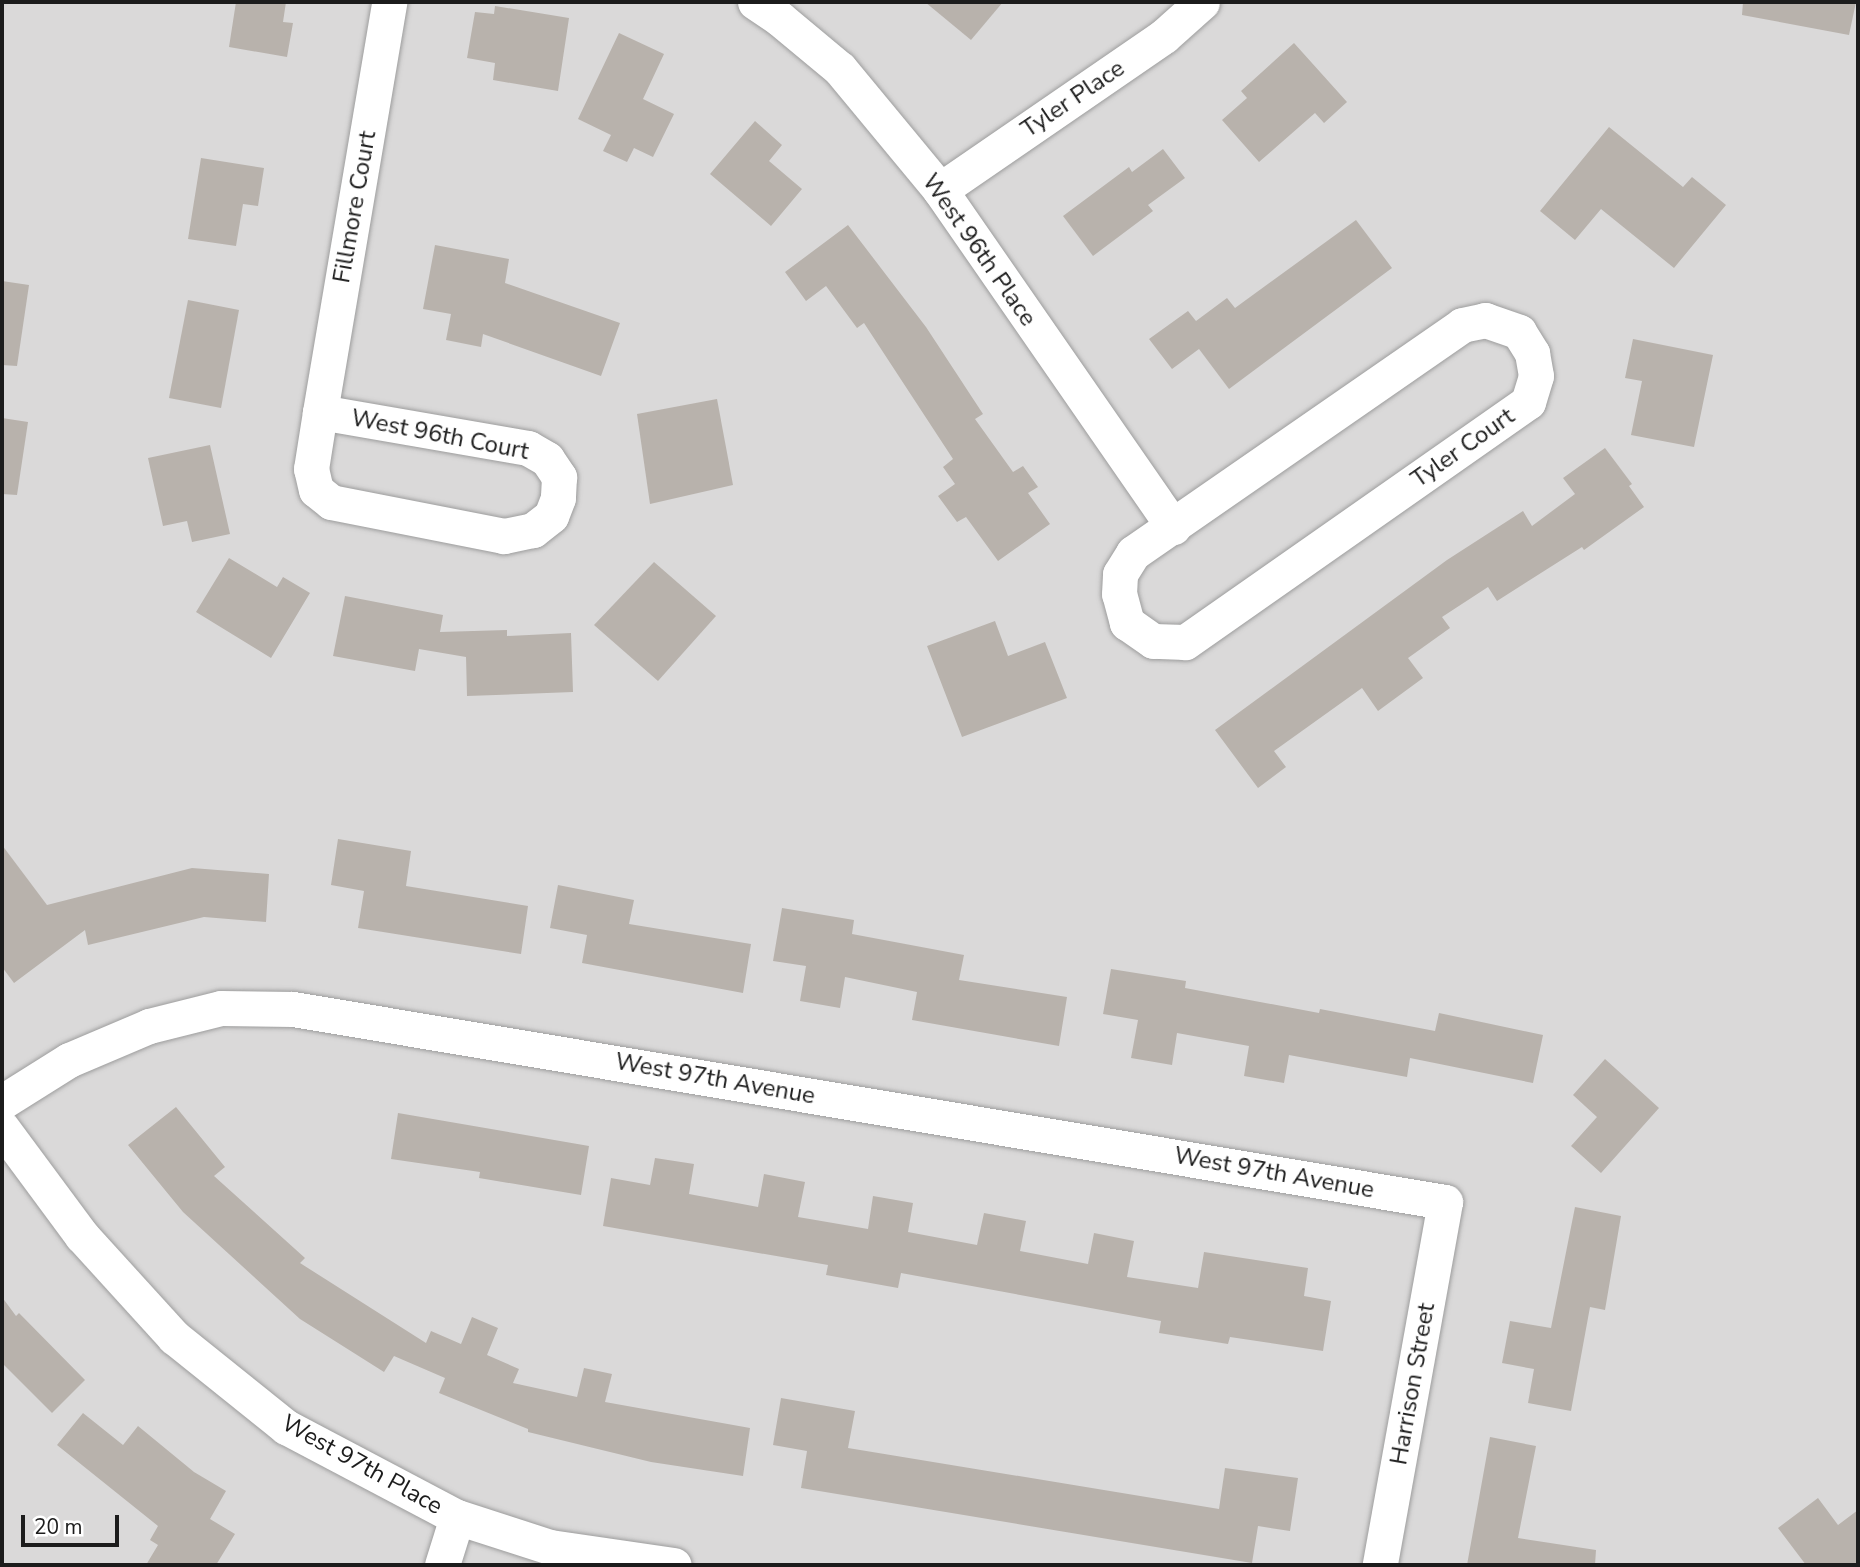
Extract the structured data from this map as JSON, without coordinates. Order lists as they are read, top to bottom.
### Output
{
  "streets": {
    "street": [
      "Tyler Place",
      "Fillmore Court",
      "West 96th Place",
      "West 96th Court",
      "Tyler Court",
      "West 97th Avenue",
      "Harrison Street",
      "West 97th Place"
    ]
  },
  "crossings": [
    ["Tyler Place", "West 96th Place"],
    ["Fillmore Court", "West 96th Court"],
    ["West 96th Place", "Tyler Court"],
    ["West 97th Avenue", "Harrison Street"]
  ],
  "scale_bar": "20 m"
}
